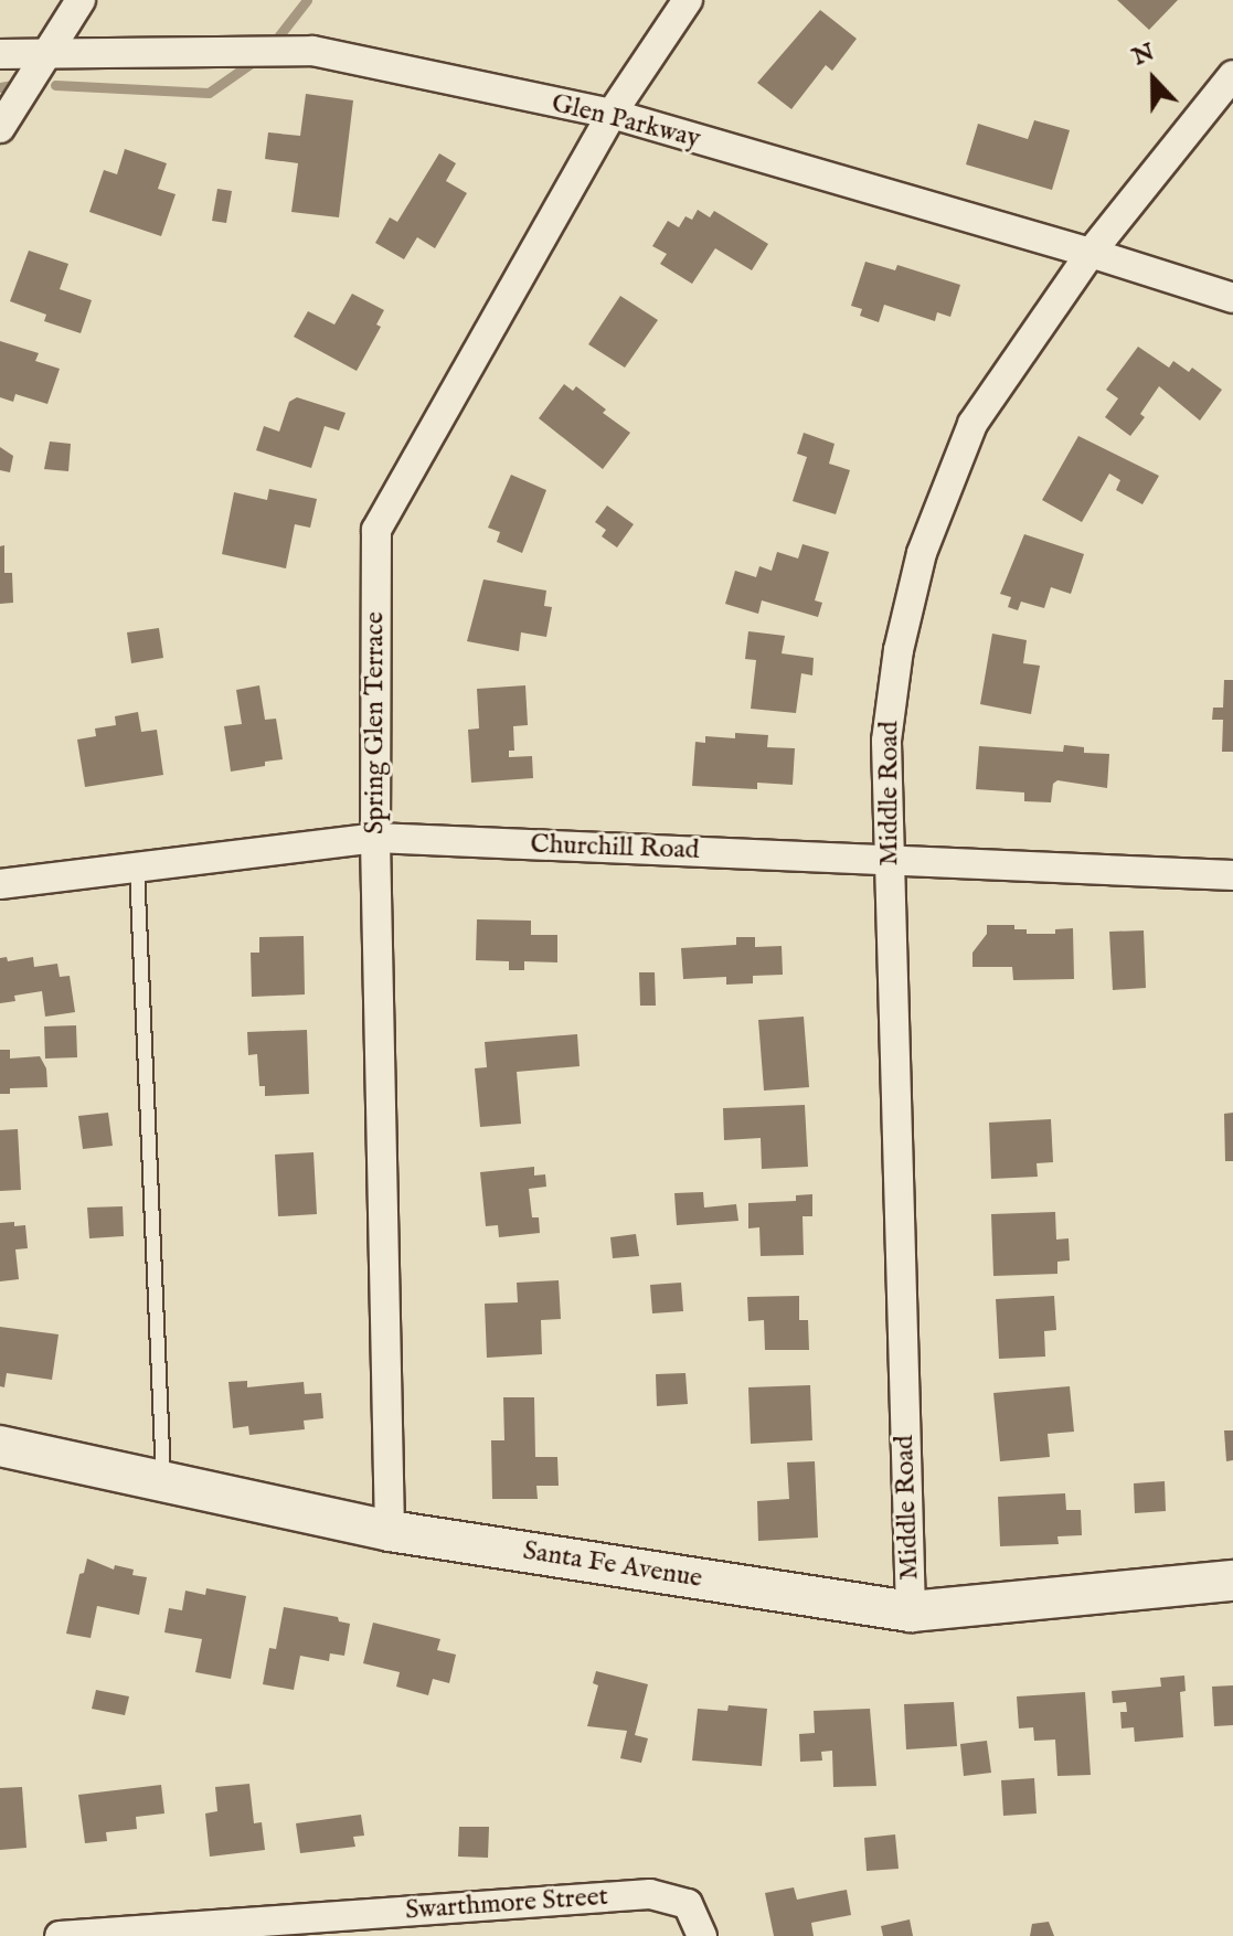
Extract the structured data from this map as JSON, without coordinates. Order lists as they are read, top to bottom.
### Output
{
  "streets": {
    "main road": ["Santa Fe Avenue"],
    "street": [
      "Glen Parkway",
      "Spring Glen Terrace",
      "Middle Road",
      "Churchill Road",
      "Swarthmore Street"
    ]
  },
  "crossings": [
    ["Glen Parkway", "Spring Glen Terrace"],
    ["Glen Parkway", "Middle Road"],
    ["Spring Glen Terrace", "Churchill Road"],
    ["Spring Glen Terrace", "Santa Fe Avenue"],
    ["Middle Road", "Churchill Road"],
    ["Middle Road", "Santa Fe Avenue"]
  ],
  "north": "top"
}
